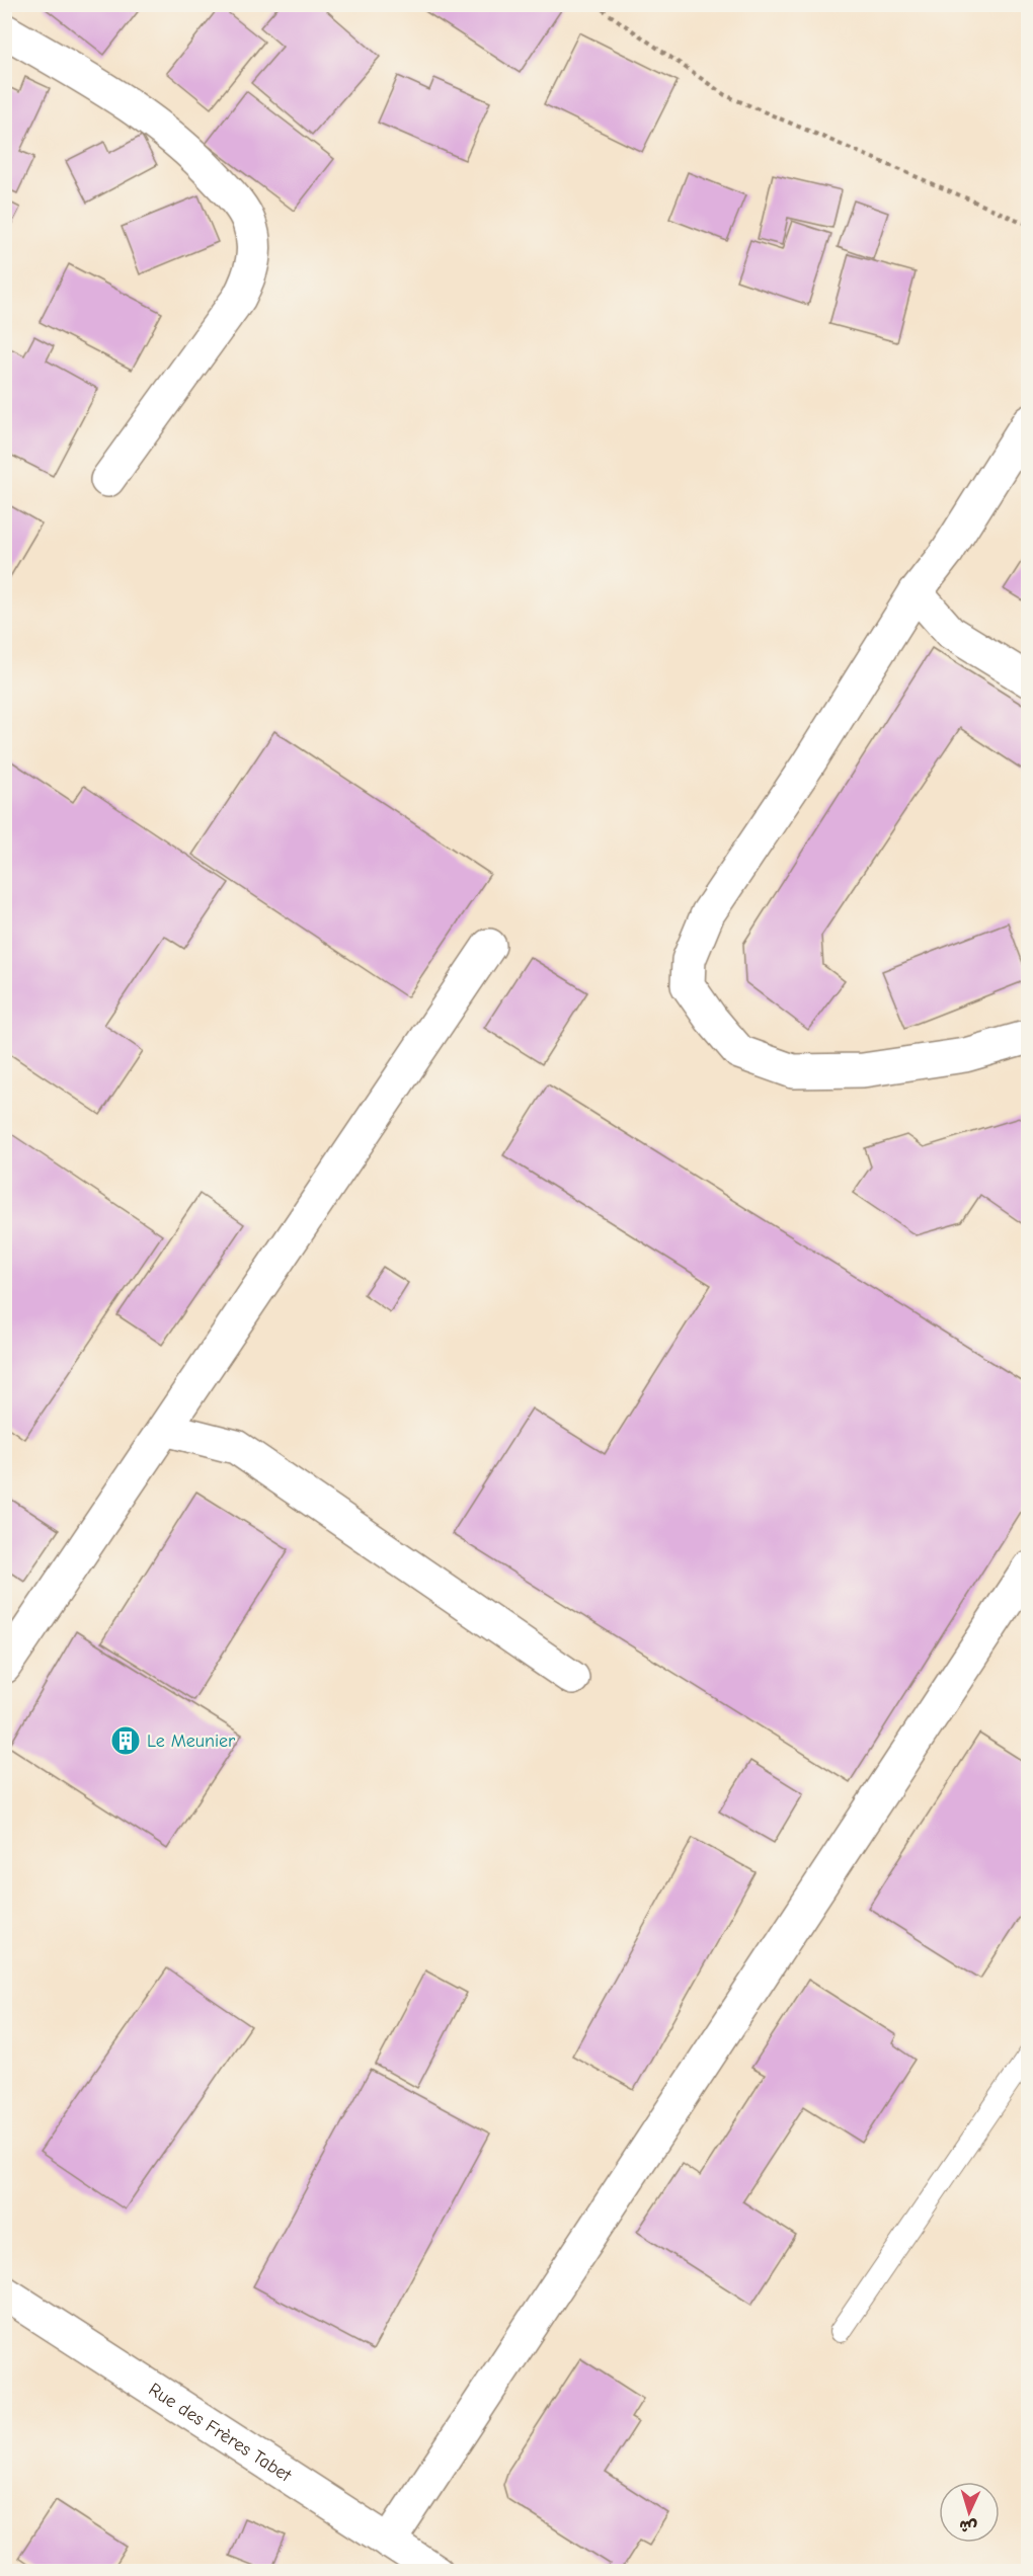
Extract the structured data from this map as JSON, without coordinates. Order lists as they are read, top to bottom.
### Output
{
  "streets": {
    "street": ["Rue des Frères Tabet"]
  },
  "places": {
    "building": ["Le Meunier"]
  },
  "north": "bottom"
}
